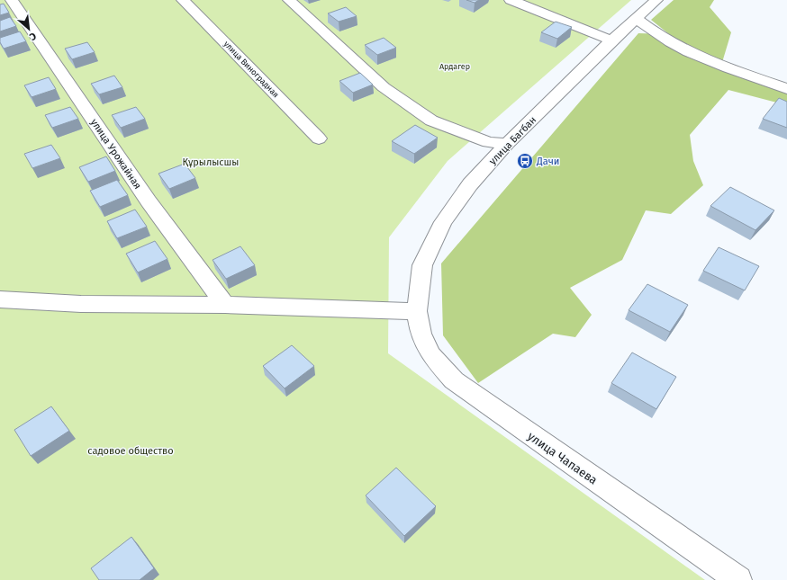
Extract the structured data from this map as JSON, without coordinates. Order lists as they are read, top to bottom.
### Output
{
  "streets": {
    "street": [
      "улица Виноградная",
      "улица Багбан",
      "улица Урожайная",
      "улица Чапаева"
    ]
  },
  "crossings": [
    ["улица Багбан", "улица Чапаева"]
  ],
  "parks": ["Ардагер", "Құрылысшы", "садовое общество"],
  "places": {
    "bus stop": ["Дачи"]
  },
  "north": "bottom right"
}
